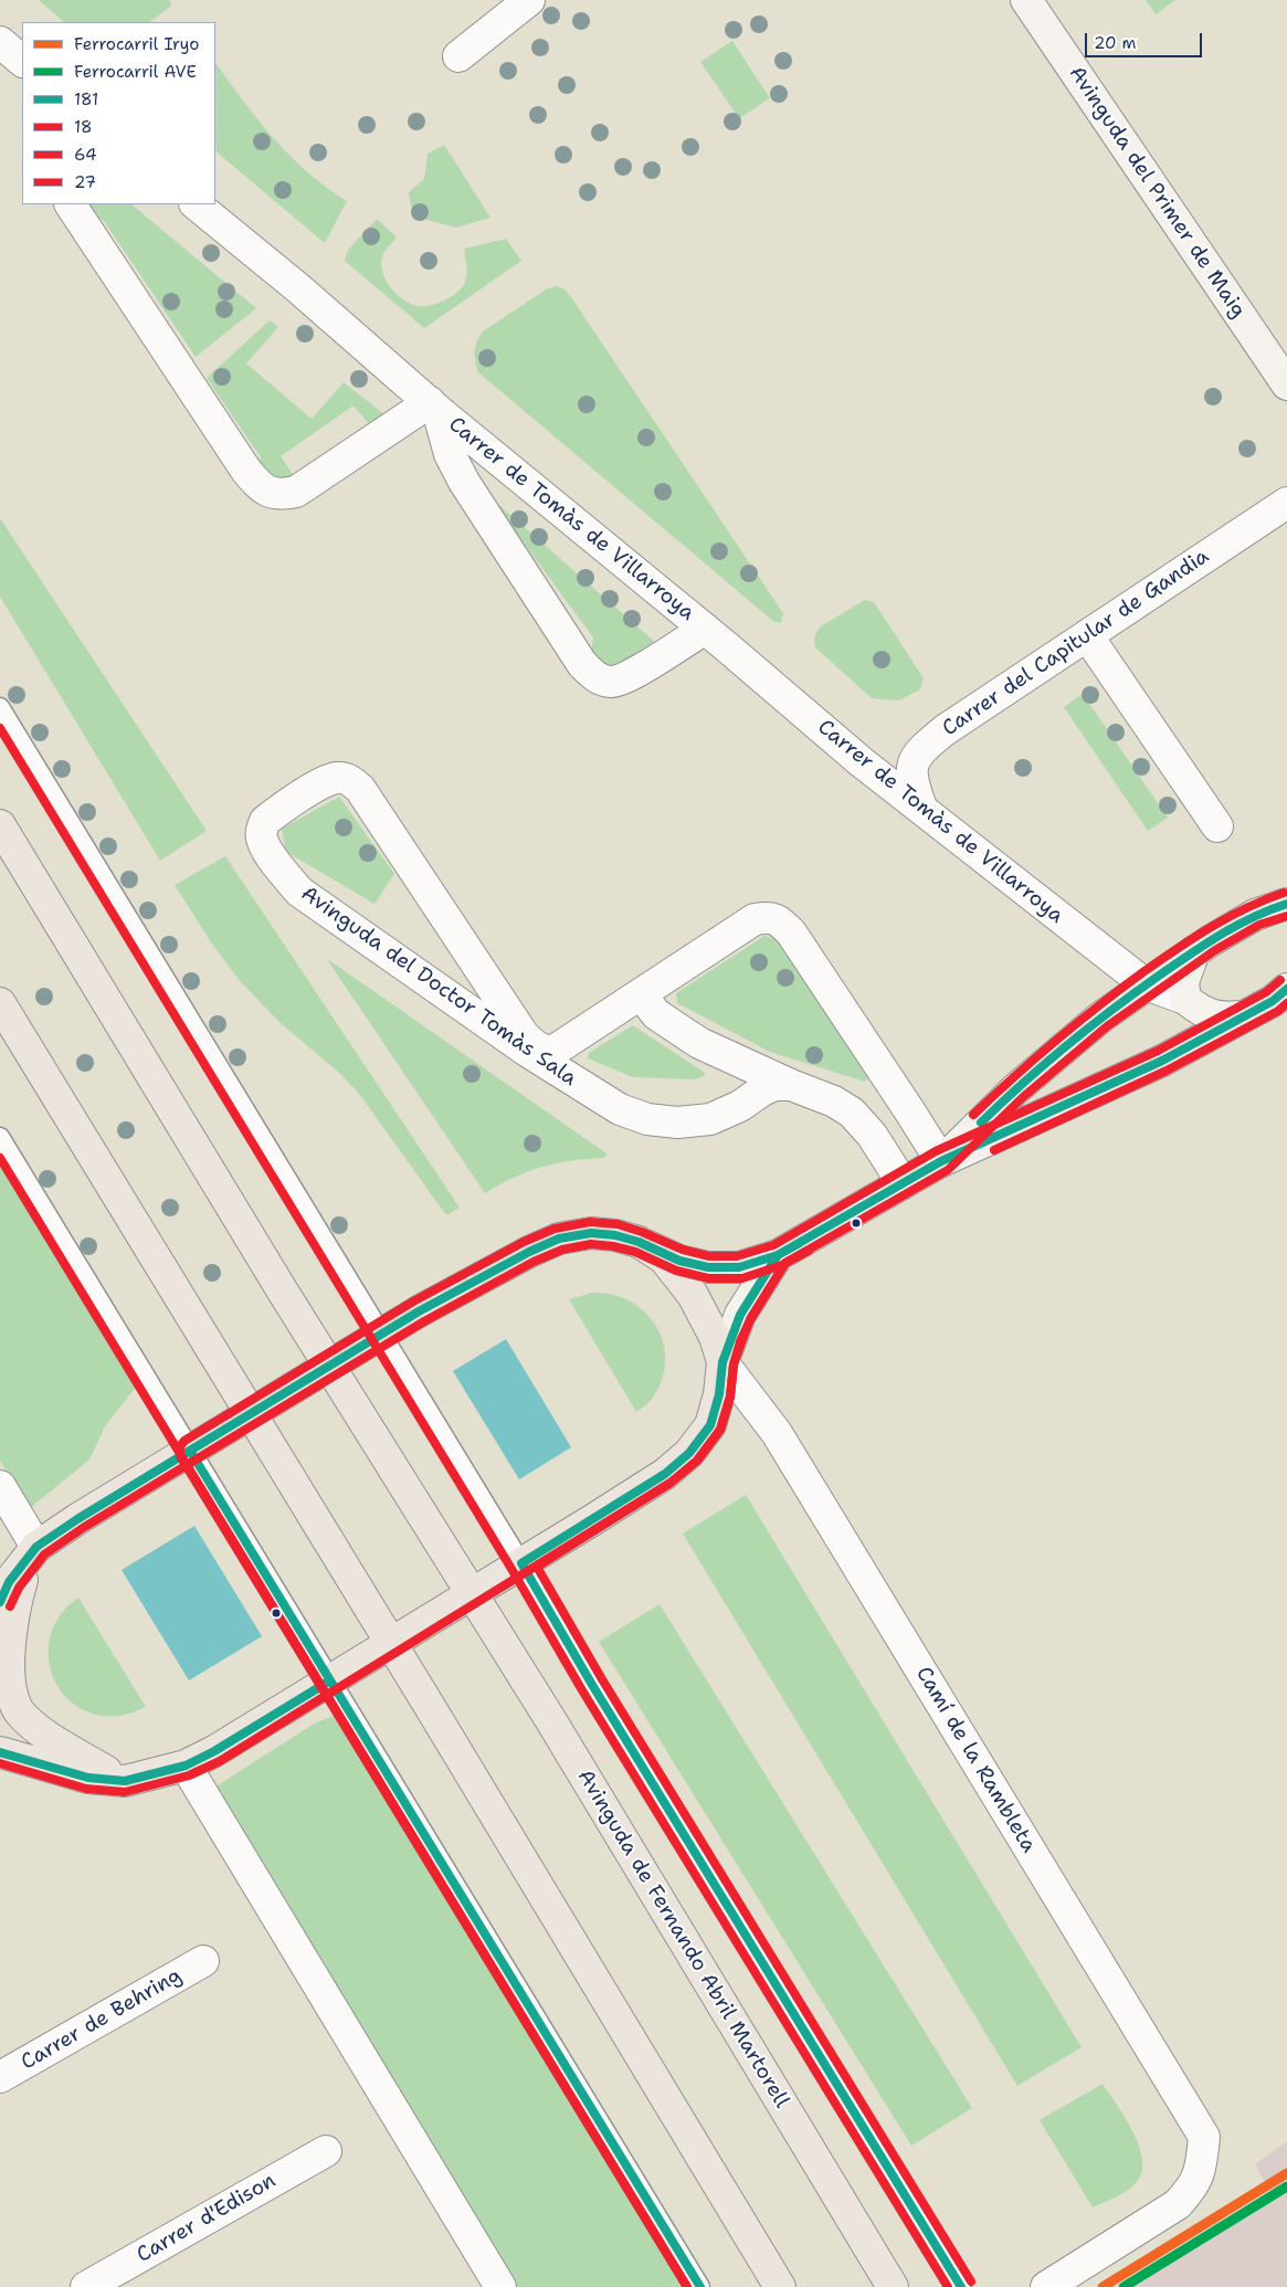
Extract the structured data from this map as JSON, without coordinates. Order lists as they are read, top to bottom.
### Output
{
  "streets": {
    "main road": ["Avinguda del Primer de Maig", "Avinguda de Fernando Abril Martorell"],
    "street": [
      "Carrer de Tomàs de Villarroya",
      "Carrer del Capitular de Gandia",
      "Avinguda del Doctor Tomàs Sala",
      "Camí de la Rambleta",
      "Carrer de Behring",
      "Carrer d'Edison"
    ]
  },
  "crossings": [
    ["Carrer de Tomàs de Villarroya", "Carrer del Capitular de Gandia"]
  ],
  "lines": [
    "transit line 18",
    "transit line 64",
    "transit line 181",
    "transit line 27",
    "rail line Iryo",
    "rail line AVE"
  ],
  "legend": [
    "Ferrocarril Iryo",
    "Ferrocarril AVE",
    "181",
    "18",
    "64",
    "27"
  ],
  "scale_bar": "20 m"
}
